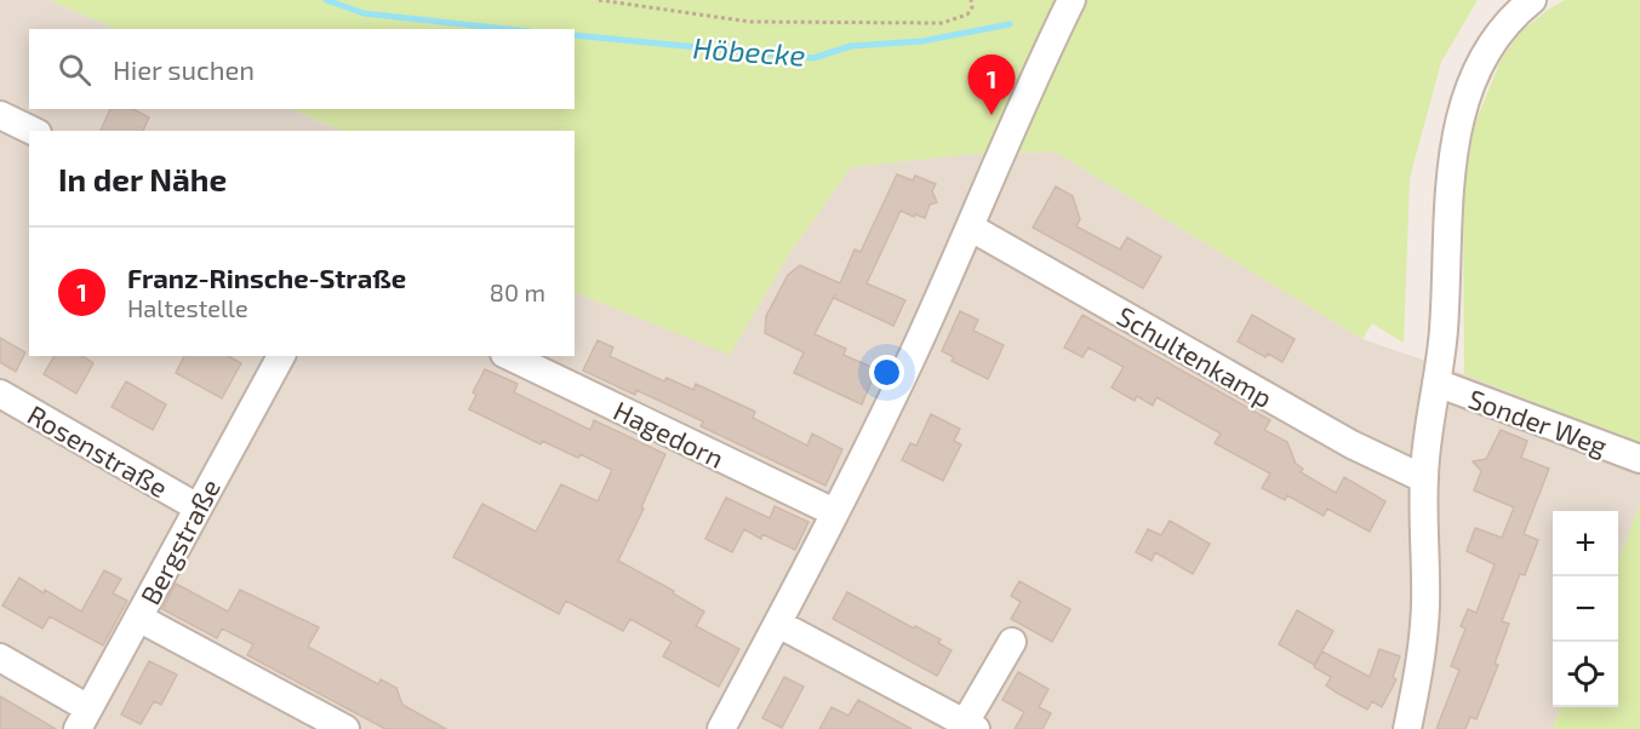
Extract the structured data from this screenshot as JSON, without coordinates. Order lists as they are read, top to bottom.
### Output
{
  "streets": {
    "street": [
      "Schultenkamp",
      "Sonder Weg",
      "Hagedorn",
      "Rosenstraße",
      "Bergstraße"
    ]
  },
  "crossings": [
    ["Rosenstraße", "Bergstraße"]
  ],
  "water": ["Höbecke"],
  "page": {
    "search": "Hier suchen",
    "pins": "1",
    "heading": "In der Nähe",
    "list": [
      {
        "mark": "1",
        "name": "Franz-Rinsche-Straße",
        "note": "Haltestelle",
        "value": "80 m"
      }
    ],
    "map_buttons": ["+", "−"]
  }
}
